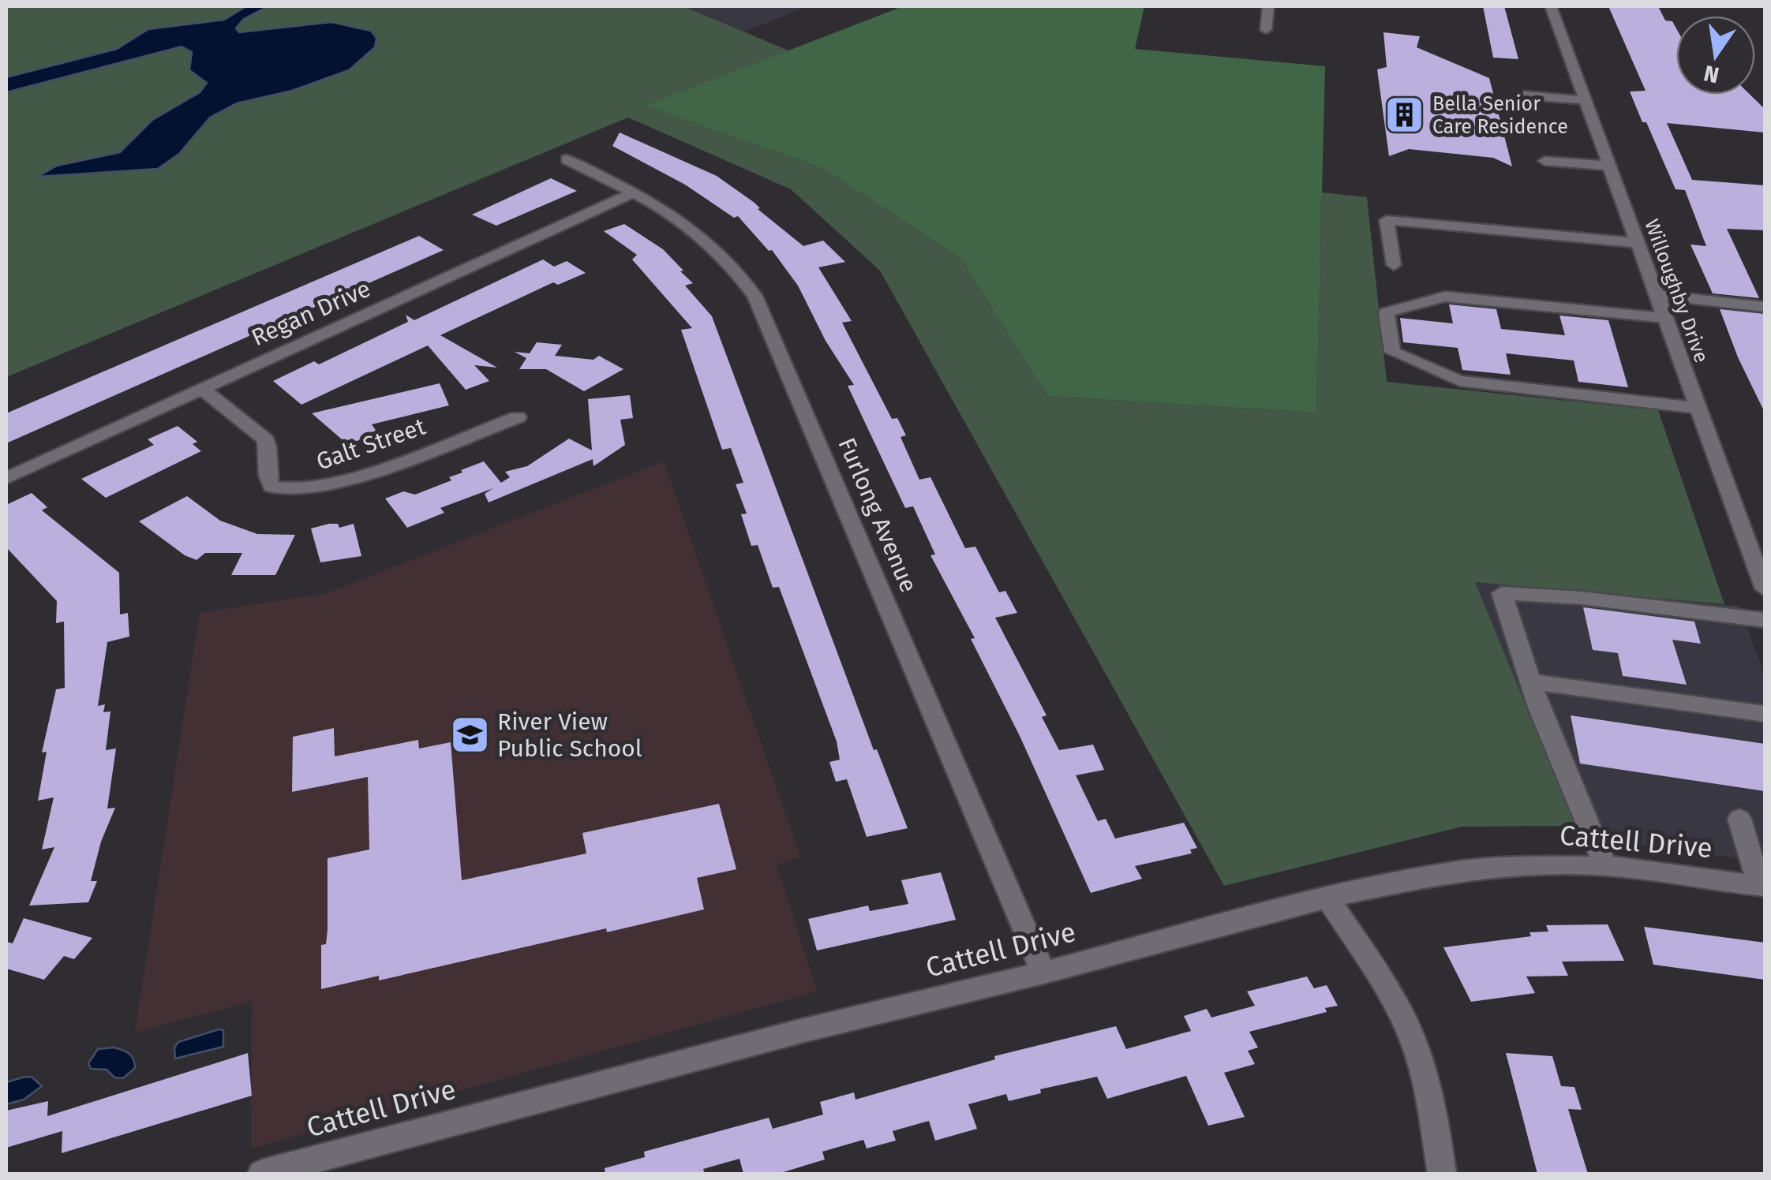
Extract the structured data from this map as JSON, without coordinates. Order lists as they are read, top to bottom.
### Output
{
  "streets": {
    "street": [
      "Willoughby Drive",
      "Regan Drive",
      "Galt Street",
      "Furlong Avenue",
      "Cattell Drive"
    ]
  },
  "crossings": [
    ["Regan Drive", "Galt Street"],
    ["Regan Drive", "Furlong Avenue"],
    ["Furlong Avenue", "Cattell Drive"]
  ],
  "places": {
    "building": ["Bella Senior Care Residence"],
    "school or university": ["River View Public School"]
  },
  "north": "bottom"
}
